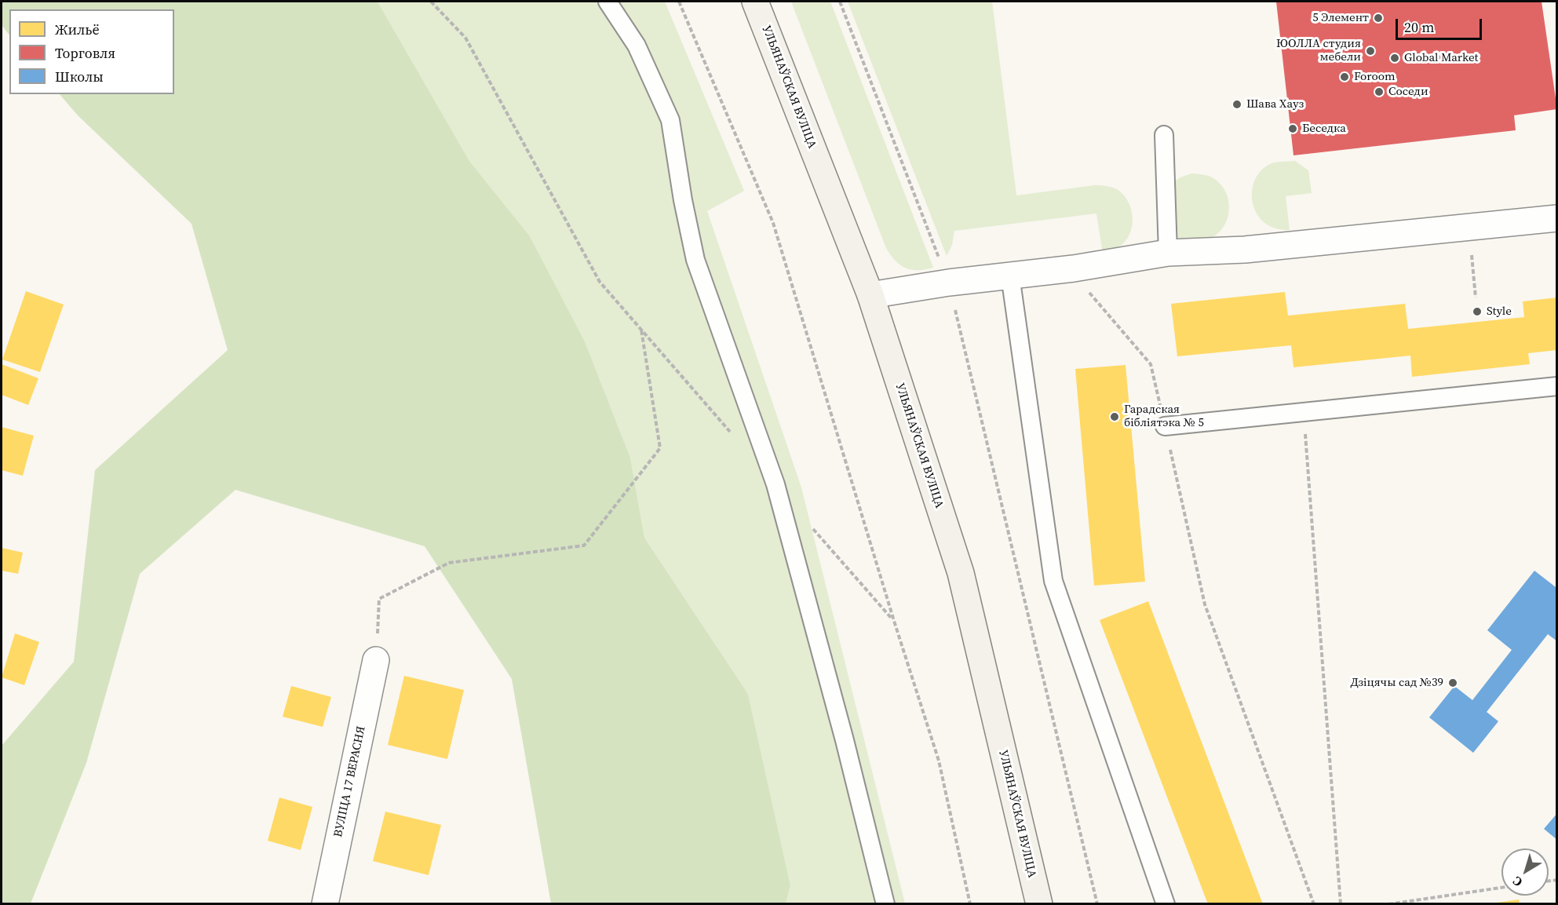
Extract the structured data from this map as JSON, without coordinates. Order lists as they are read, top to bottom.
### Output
{
  "streets": {
    "main road": ["УЛЬЯНАЎСКАЯ ВУЛІЦА"],
    "street": ["ВУЛІЦА 17 ВЕРАСНЯ"]
  },
  "places": [
    "5 Элемент",
    "ЮОЛЛА студия мебели",
    "Global Market",
    "Foroom",
    "Соседи",
    "Шава Хауз",
    "Беседка",
    "Style",
    "Гарадская бібліятэка № 5",
    "Дзіцячы сад №39"
  ],
  "legend": ["Жильё", "Торговля", "Школы"],
  "scale_bar": "20 m",
  "north": "bottom left"
}
